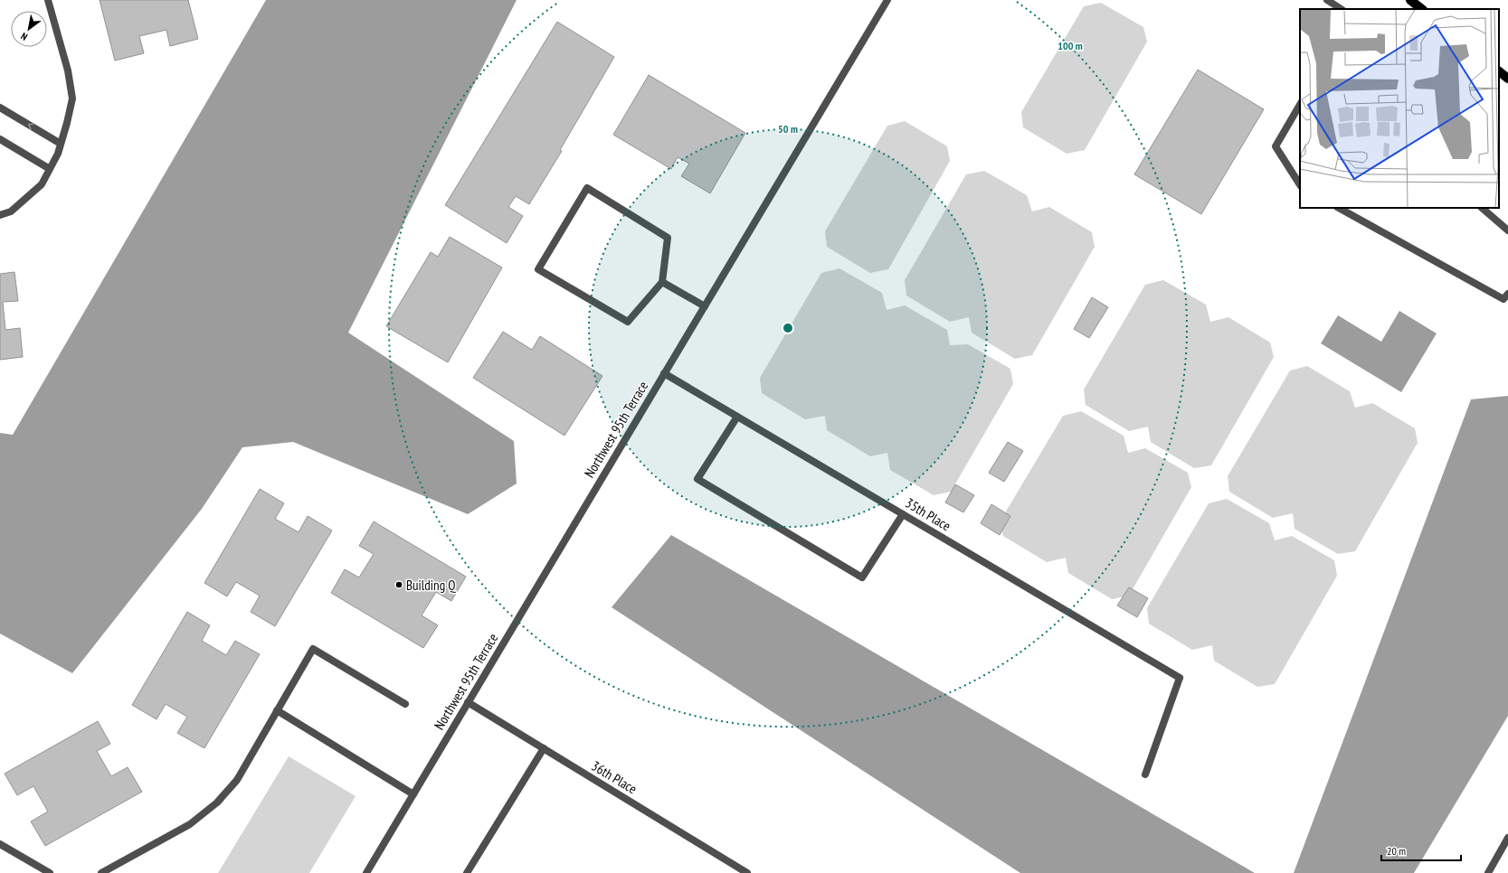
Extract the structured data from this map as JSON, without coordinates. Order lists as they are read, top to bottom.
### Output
{
  "streets": {
    "street": ["Northwest 95th Terrace", "35th Place", "36th Place"]
  },
  "crossings": [
    ["Northwest 95th Terrace", "35th Place"],
    ["Northwest 95th Terrace", "36th Place"]
  ],
  "places": ["Building Q"],
  "scale_bar": "20 m",
  "north": "bottom left",
  "rings": ["100 m", "50 m"]
}
